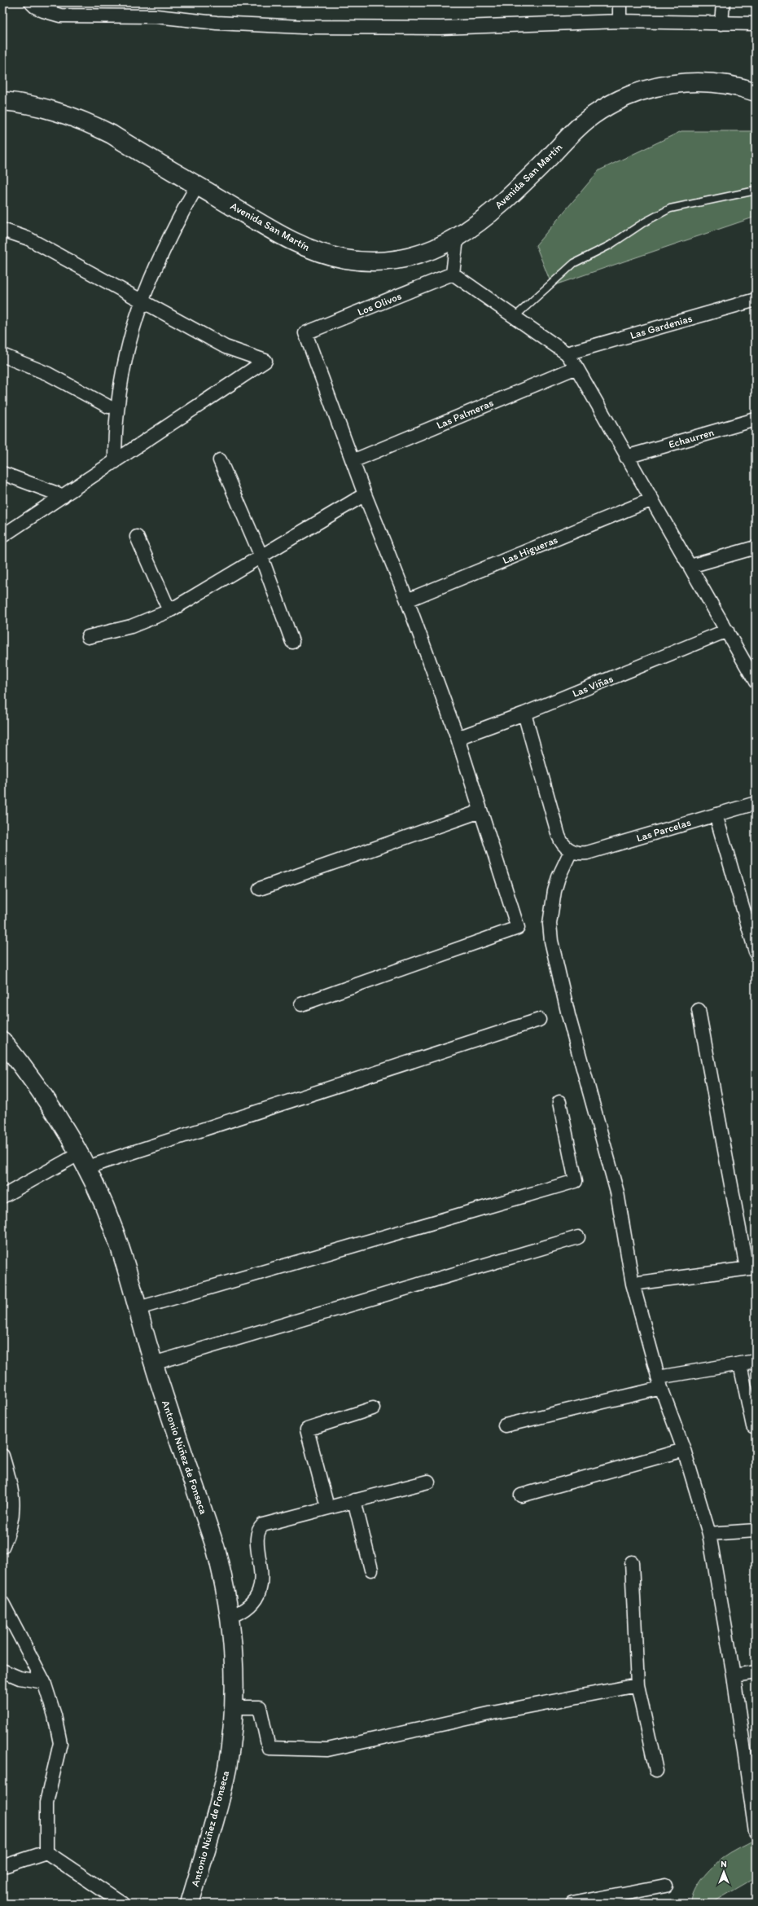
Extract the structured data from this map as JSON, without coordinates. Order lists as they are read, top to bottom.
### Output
{
  "streets": {
    "main road": ["Avenida San Martín", "Antonio Núñez de Fonseca"],
    "street": [
      "Los Olivos",
      "Las Gardenias",
      "Las Palmeras",
      "Echaurren",
      "Las Higueras",
      "Las Viñas",
      "Las Parcelas"
    ]
  },
  "crossings": [
    ["Los Olivos", "Las Palmeras"]
  ],
  "north": "top"
}
